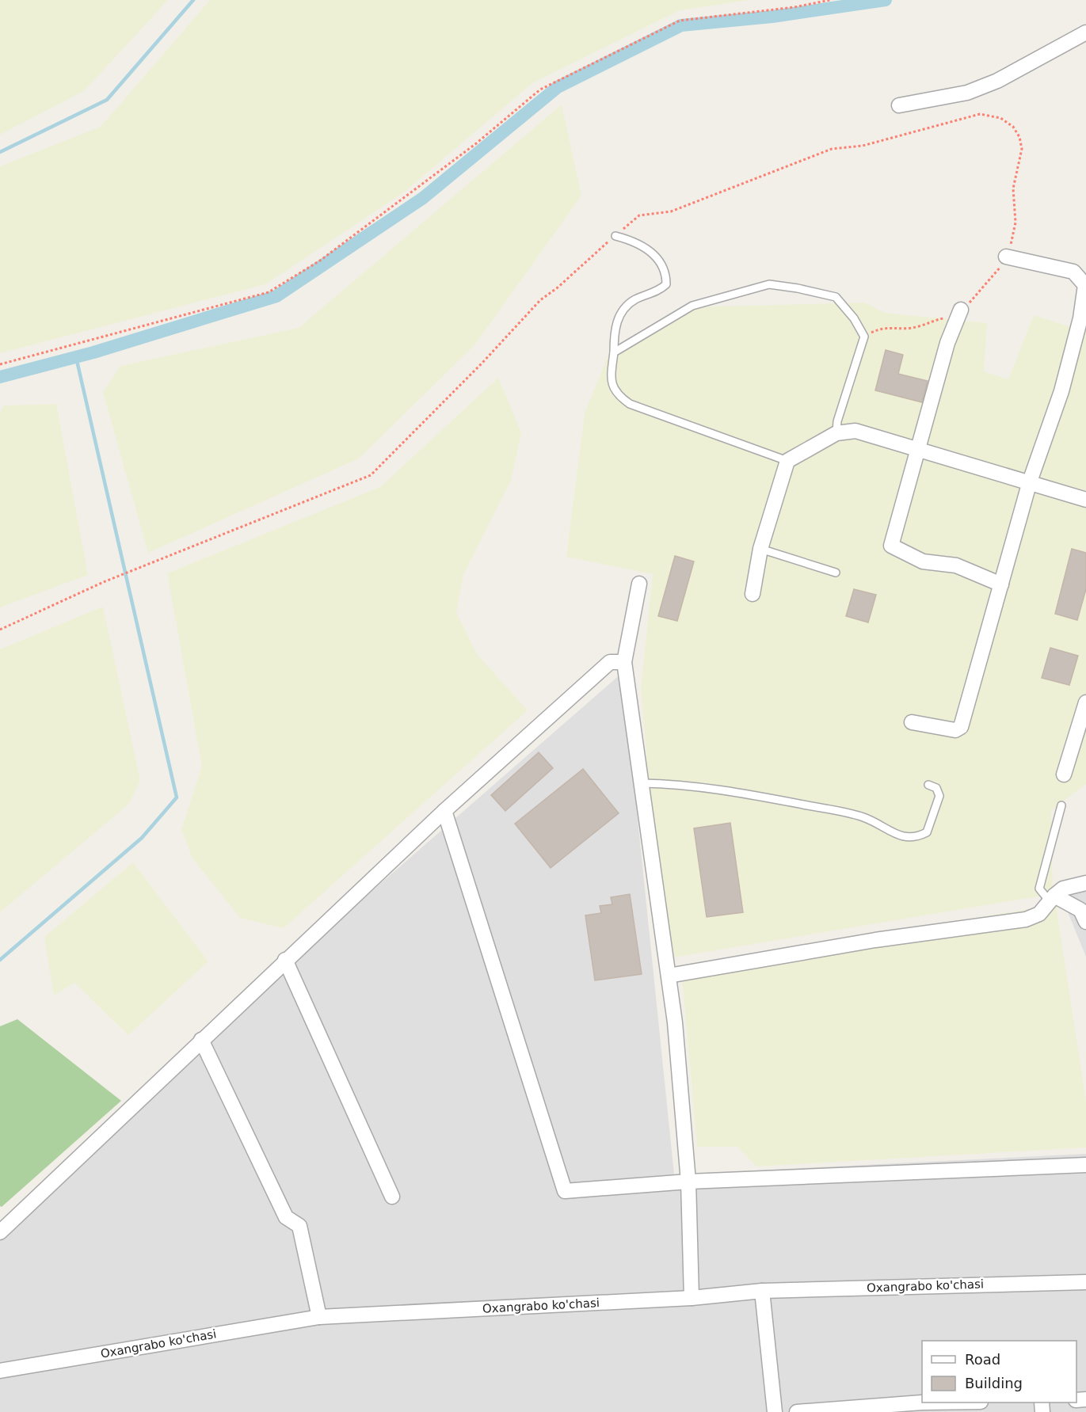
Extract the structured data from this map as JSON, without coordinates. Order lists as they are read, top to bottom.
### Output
{
  "streets": {
    "street": ["Oxangrabo ko'chasi"]
  },
  "legend": ["Road", "Building"]
}
